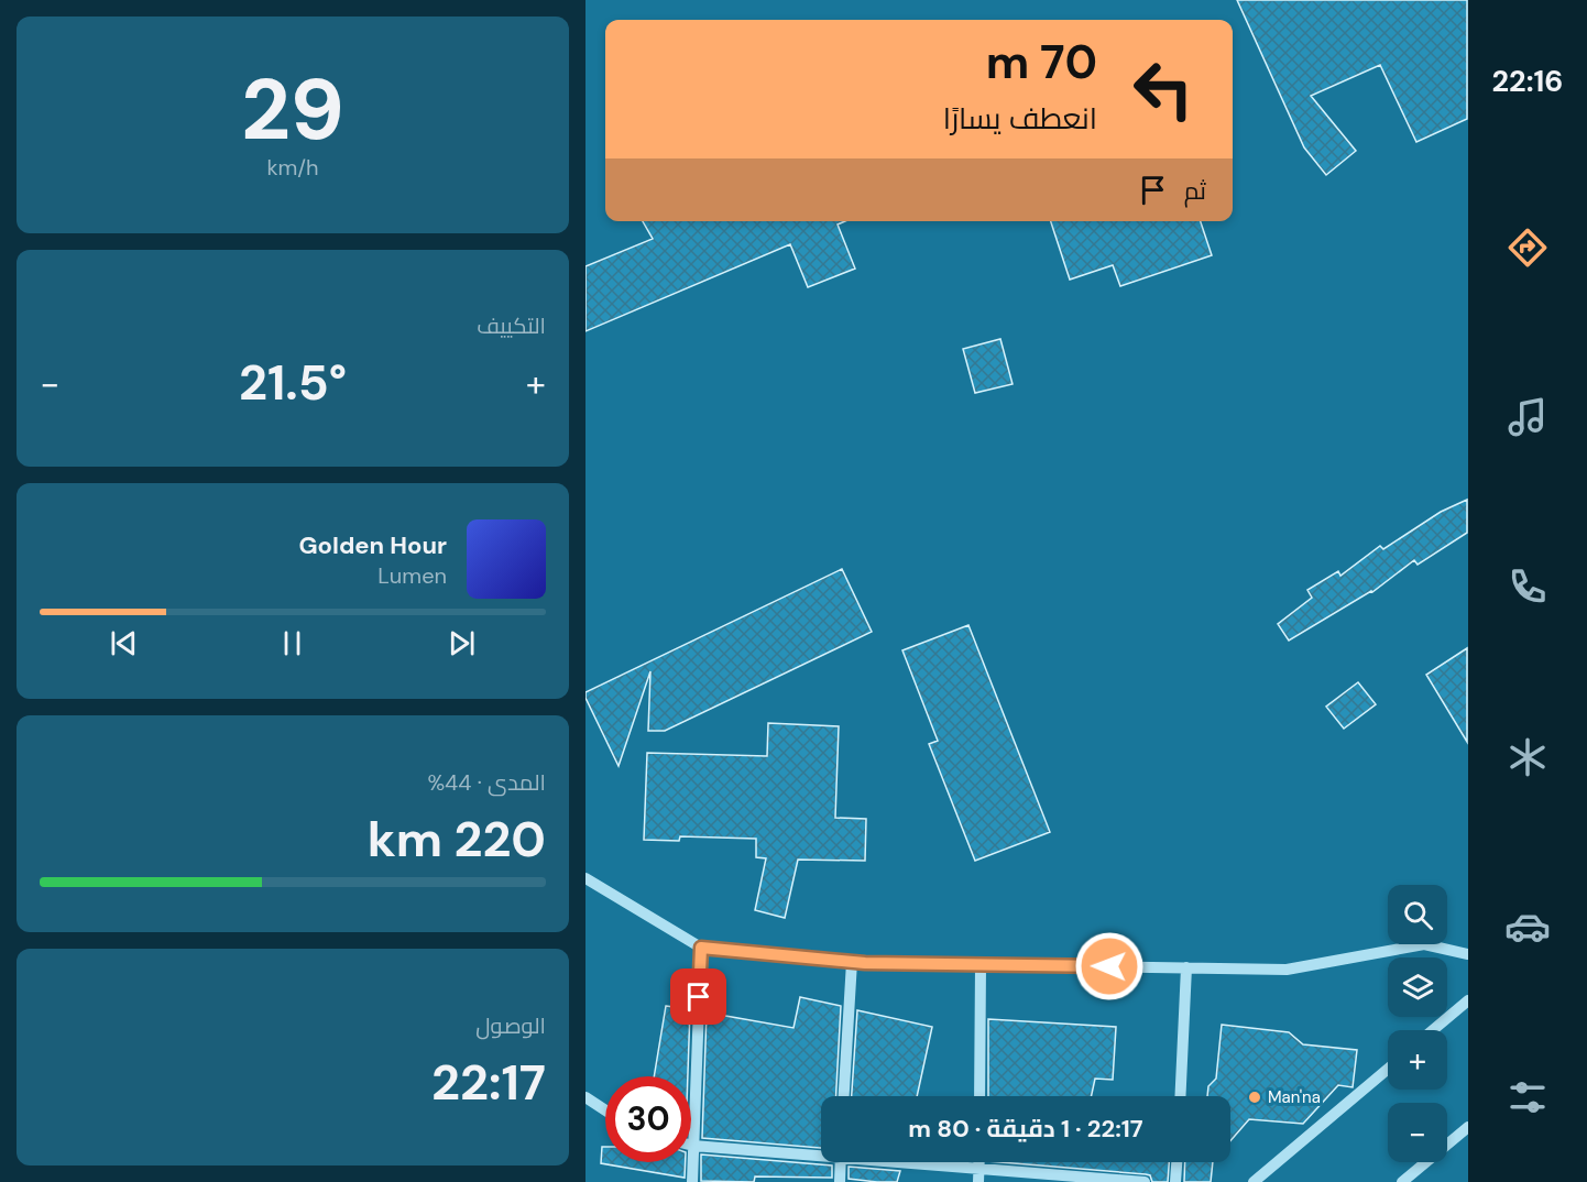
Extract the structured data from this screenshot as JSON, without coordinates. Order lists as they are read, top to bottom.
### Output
{
  "places": ["Man'na"],
  "page": {
    "tabs": "22:16",
    "tile": [
      ["29", "km/h"],
      "التكييف",
      ["المدى · 44%", "220 km"],
      ["الوصول", "22:17"]
    ],
    "turn": ["70 m", "انعطف يسارًا"],
    "then": "ثم",
    "heat": ["−", "21.5°", "+"],
    "song": ["Golden Hour", "Lumen"],
    "map_buttons": ["+", "−"],
    "limit": "30",
    "trip": "22:17 · 1 دقيقة · 80 m"
  }
}
